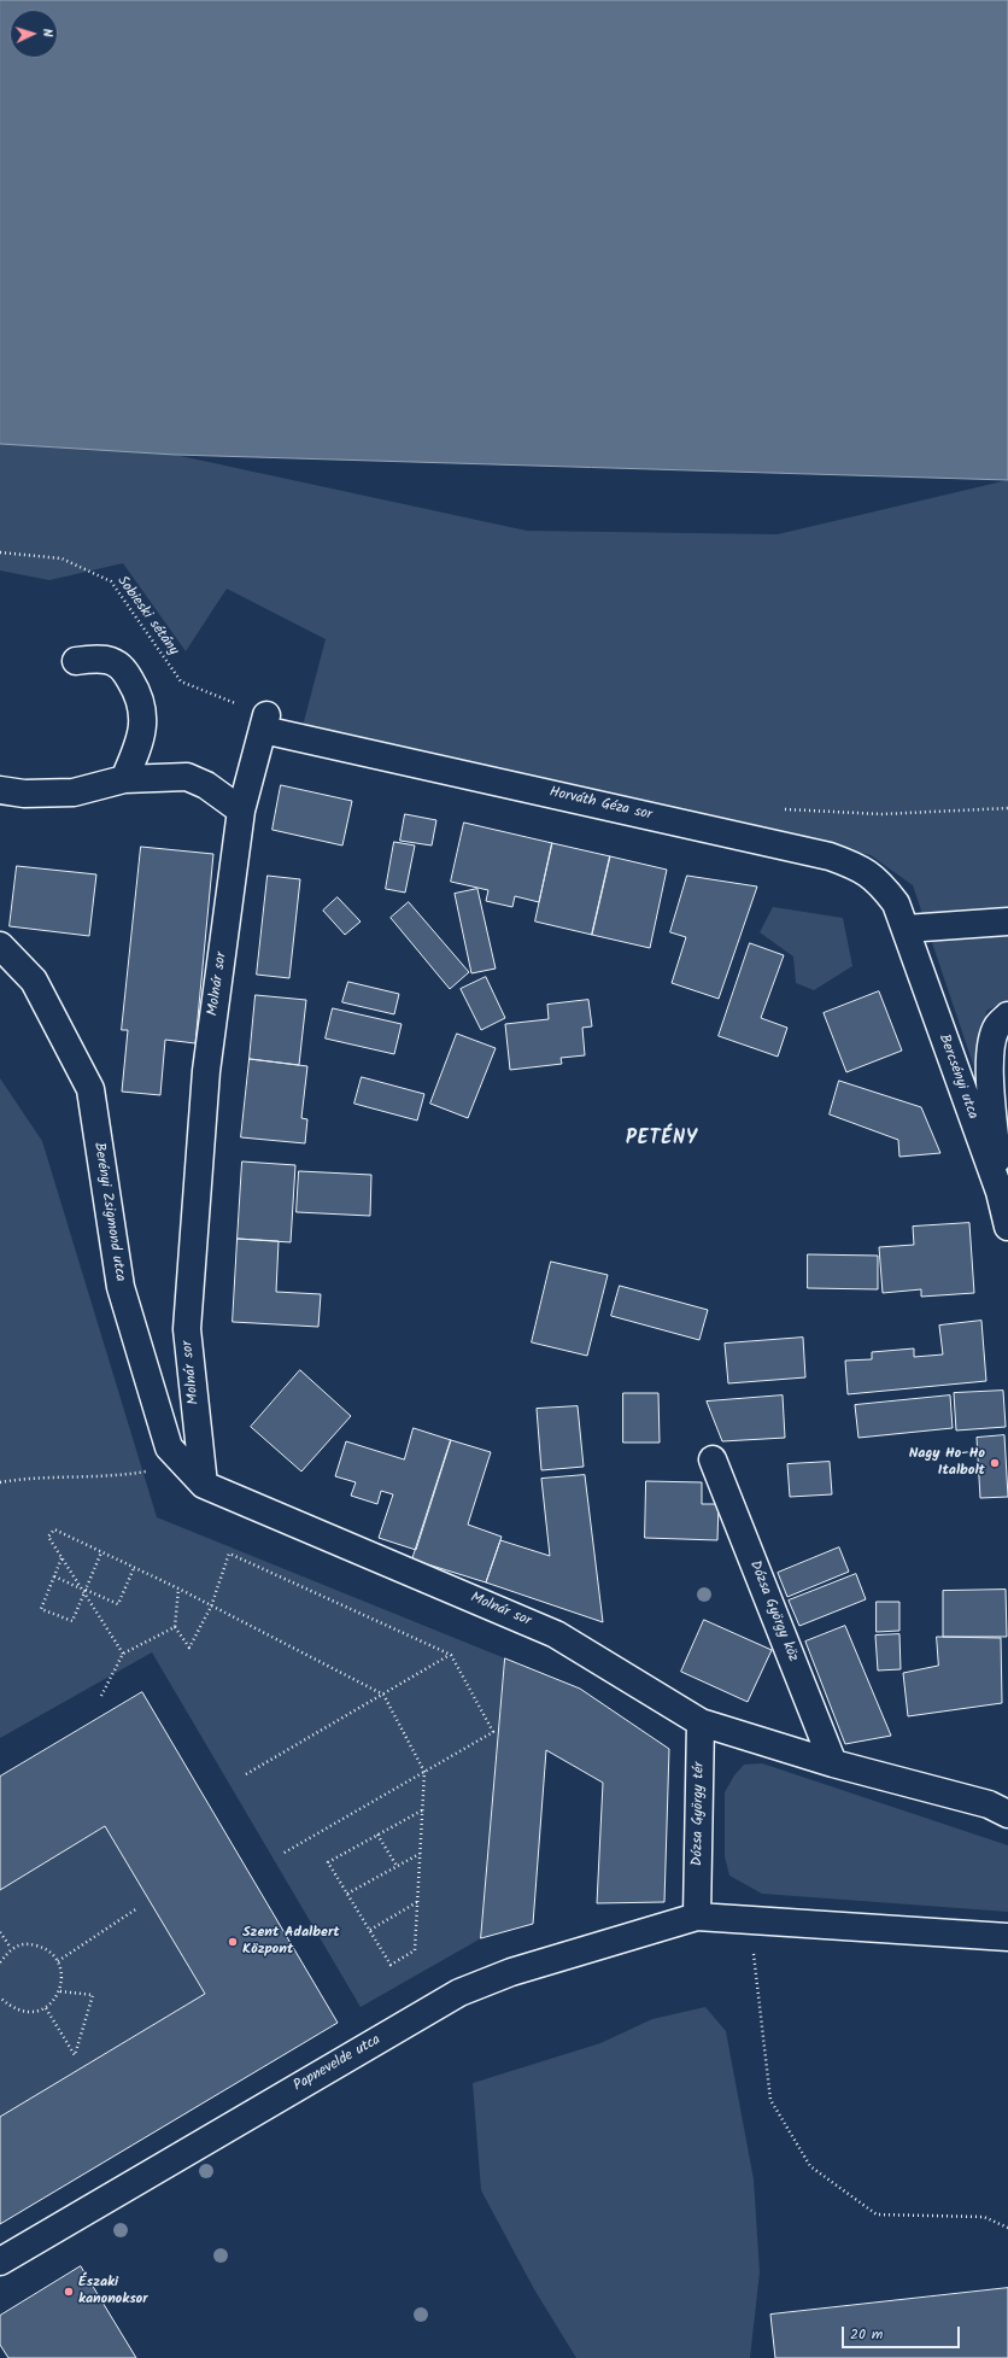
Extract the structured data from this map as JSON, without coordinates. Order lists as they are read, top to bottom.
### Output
{
  "streets": {
    "street": [
      "Horváth Géza sor",
      "Molnár sor",
      "Bercsényi utca",
      "Berényi Zsigmond utca",
      "Dózsa György köz",
      "Dózsa György tér",
      "Papnevelde utca"
    ],
    "path": ["Sobieski sétány"]
  },
  "crossings": [
    ["Sobieski sétány", "Horváth Géza sor"],
    ["Sobieski sétány", "Molnár sor"],
    ["Horváth Géza sor", "Molnár sor"],
    ["Horváth Géza sor", "Bercsényi utca"],
    ["Molnár sor", "Berényi Zsigmond utca"],
    ["Molnár sor", "Dózsa György tér"],
    ["Dózsa György tér", "Papnevelde utca"]
  ],
  "districts": ["PETÉNY"],
  "places": ["Nagy Ho-Ho Italbolt", "Szent Adalbert Központ", "Északi kanonoksor"],
  "scale_bar": "20 m",
  "north": "right"
}
